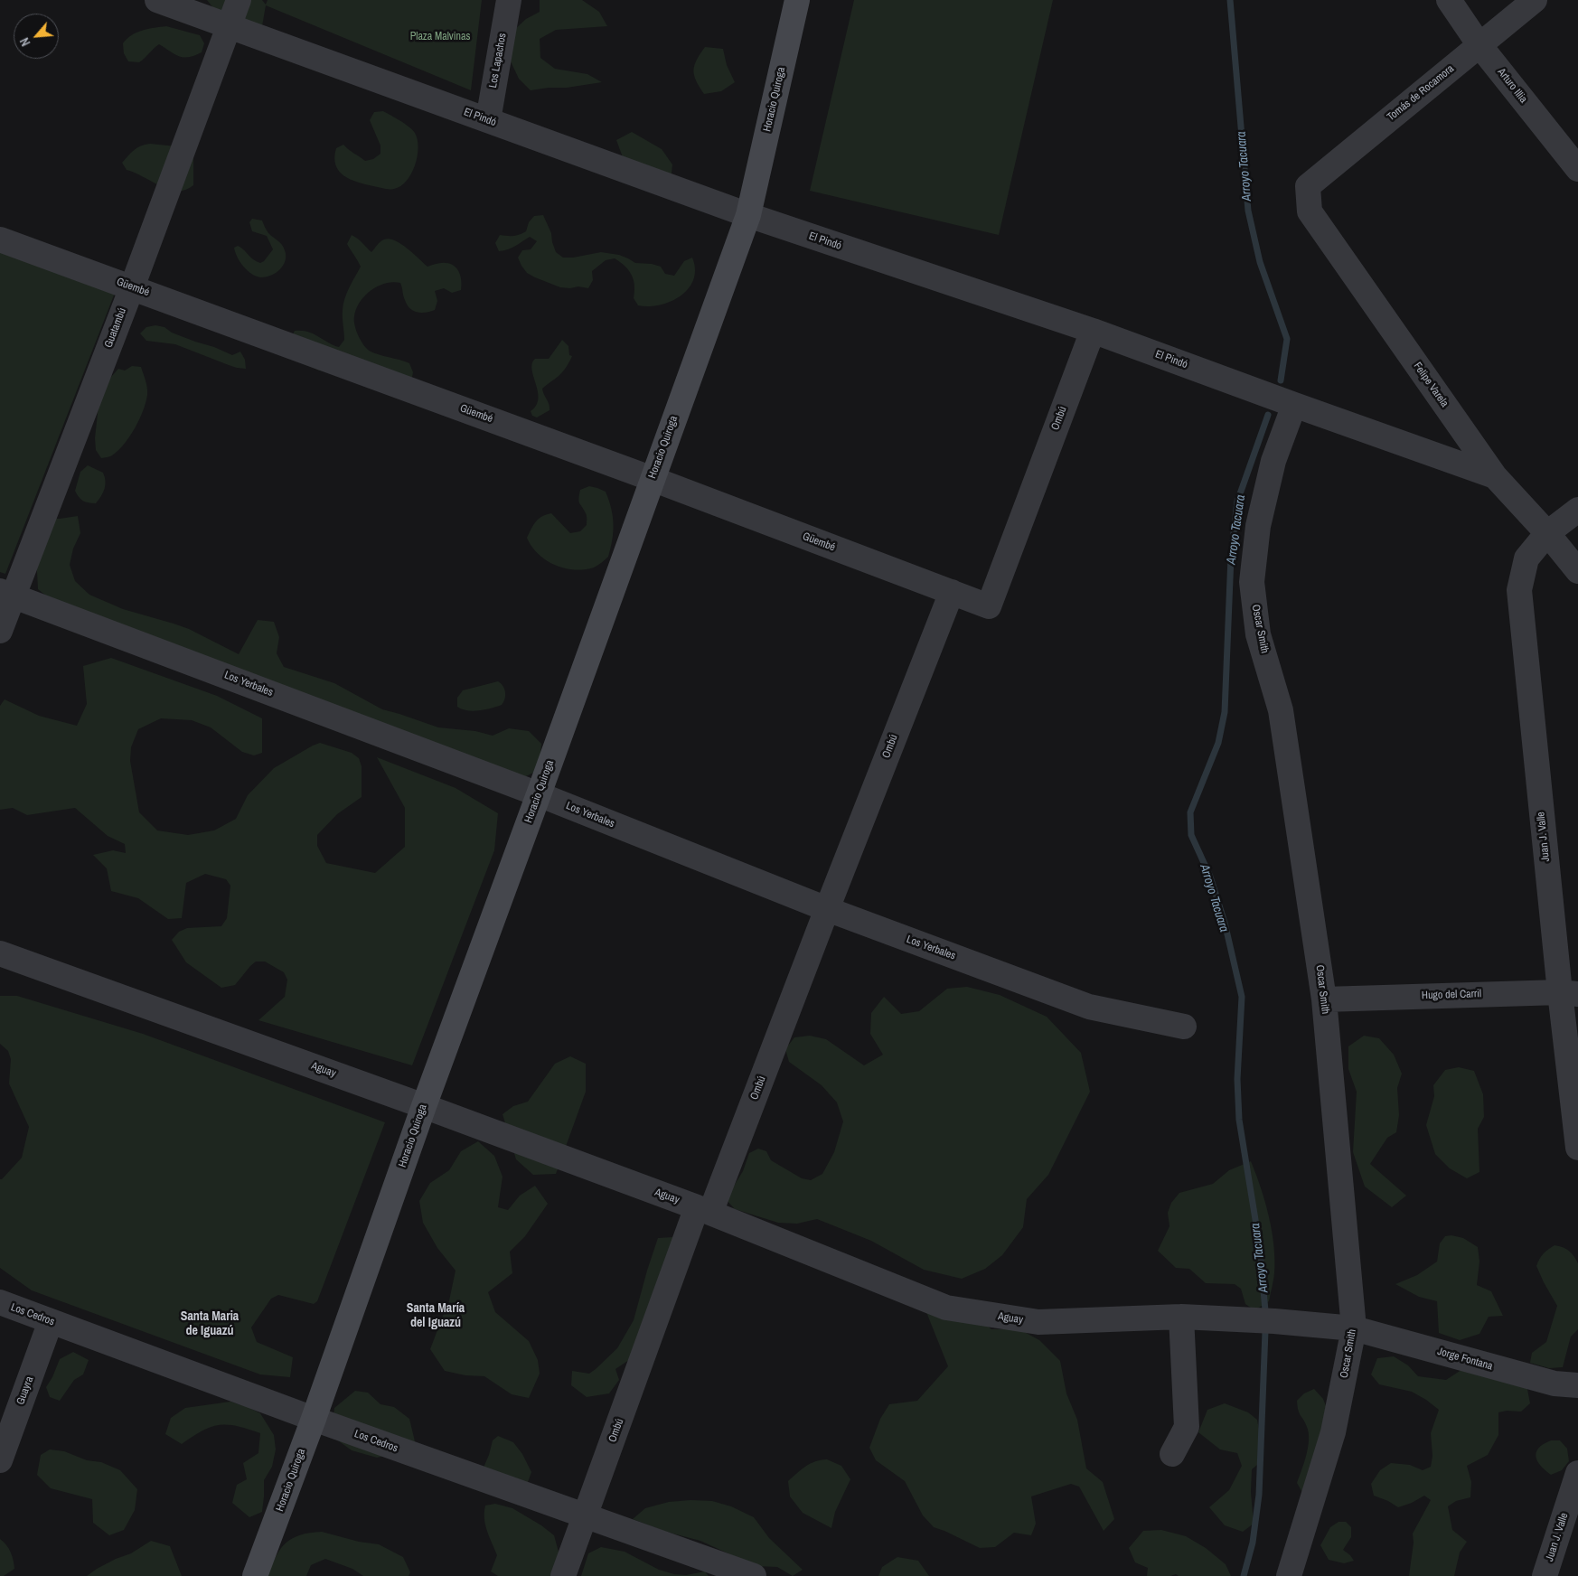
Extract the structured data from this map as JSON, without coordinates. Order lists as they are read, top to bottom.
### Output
{
  "streets": {
    "main road": ["Horacio Quiroga"],
    "street": [
      "Los Lapachos",
      "Arturo Illia",
      "Tomás de Rocamora",
      "El Pindó",
      "Güembé",
      "Guatambú",
      "Felipe Varela",
      "Ombú",
      "Oscar Smith",
      "Los Yerbales",
      "Juan J. Valle",
      "Hugo del Carril",
      "Aguay",
      "Los Cedros",
      "Jorge Fontana",
      "Guayra"
    ]
  },
  "crossings": [
    ["Los Lapachos", "El Pindó"],
    ["Arturo Illia", "Tomás de Rocamora"],
    ["Tomás de Rocamora", "Felipe Varela"],
    ["Horacio Quiroga", "El Pindó"],
    ["Horacio Quiroga", "Güembé"],
    ["Horacio Quiroga", "Los Yerbales"],
    ["Horacio Quiroga", "Aguay"],
    ["Horacio Quiroga", "Los Cedros"],
    ["El Pindó", "Guatambú"],
    ["El Pindó", "Felipe Varela"],
    ["El Pindó", "Ombú"],
    ["El Pindó", "Oscar Smith"],
    ["Güembé", "Guatambú"],
    ["Güembé", "Ombú"],
    ["Guatambú", "Los Yerbales"],
    ["Felipe Varela", "Juan J. Valle"],
    ["Ombú", "Los Yerbales"],
    ["Ombú", "Aguay"],
    ["Ombú", "Los Cedros"],
    ["Oscar Smith", "Hugo del Carril"],
    ["Oscar Smith", "Aguay"],
    ["Oscar Smith", "Jorge Fontana"],
    ["Juan J. Valle", "Hugo del Carril"],
    ["Aguay", "Jorge Fontana"],
    ["Los Cedros", "Guayra"]
  ],
  "districts": ["Santa María del Iguazú", "Santa Maria de Iguazú"],
  "water": ["Arroyo Tacuara"],
  "parks": ["Plaza Malvinas"],
  "north": "bottom left"
}
